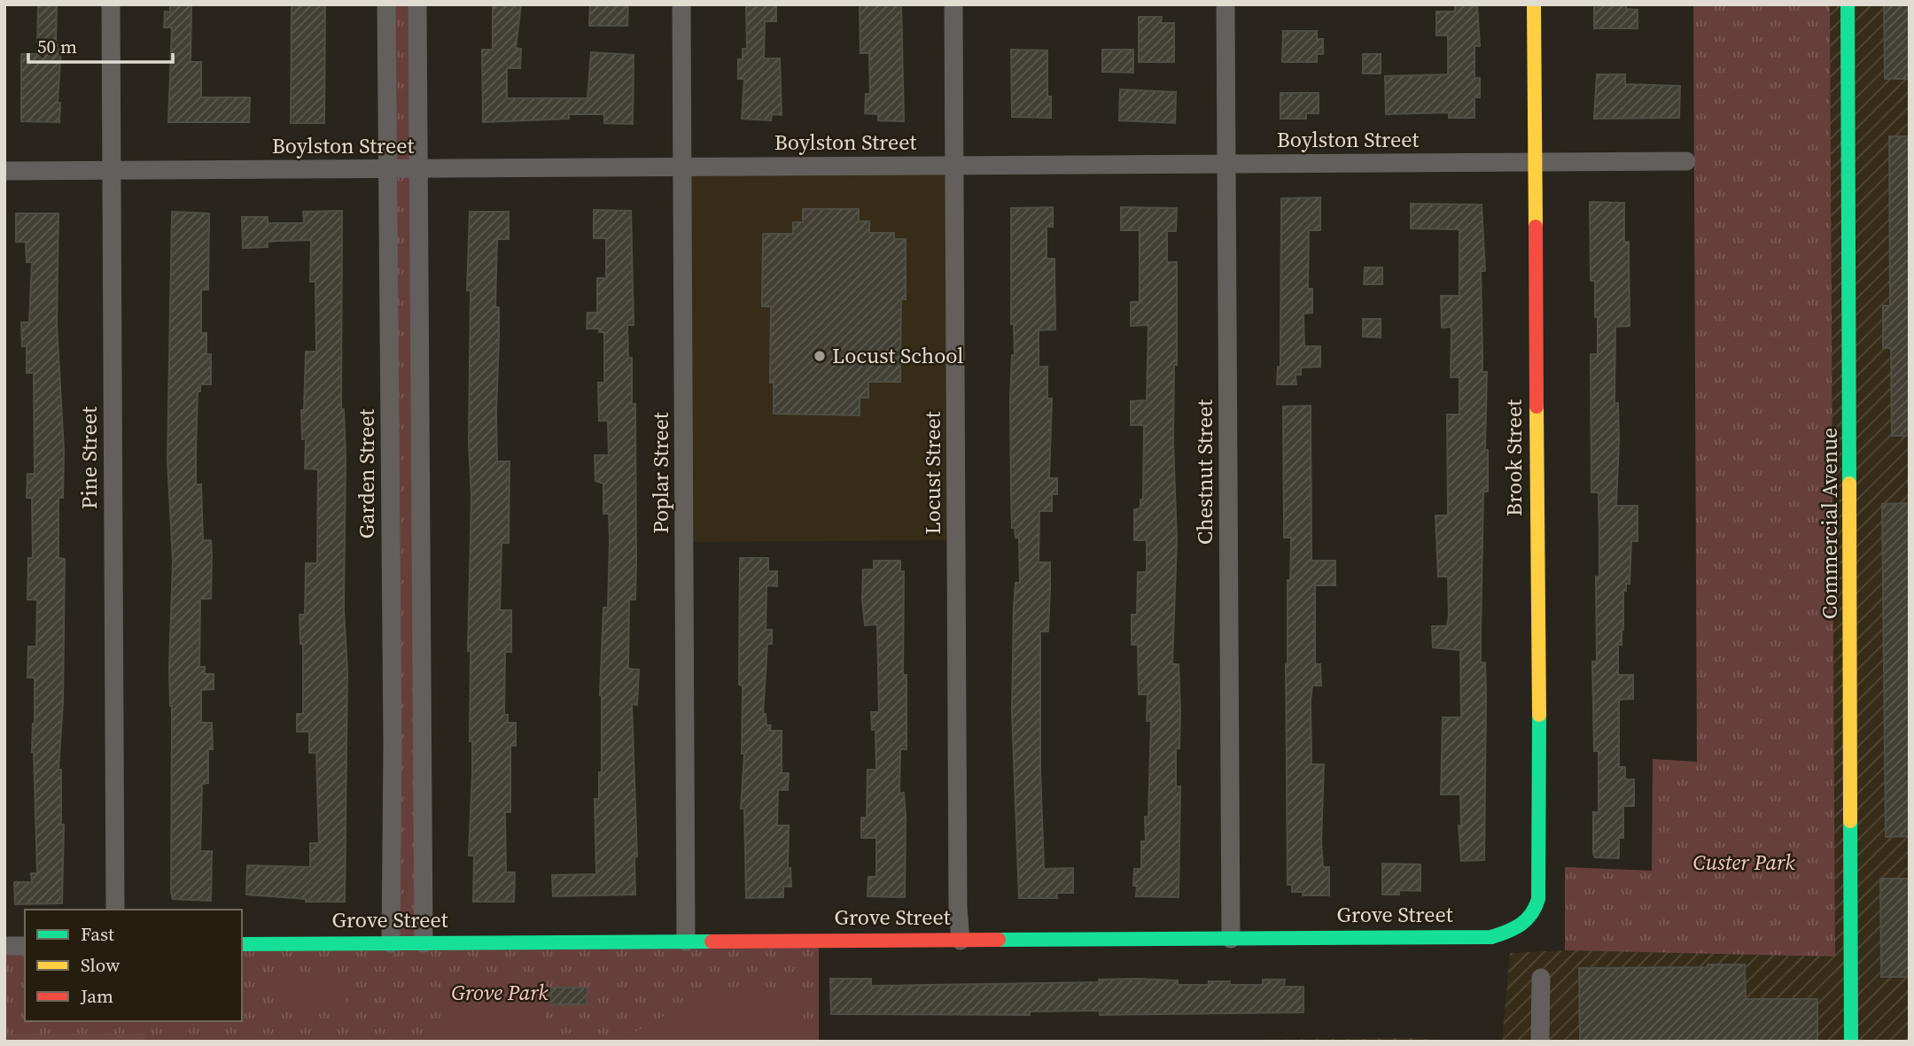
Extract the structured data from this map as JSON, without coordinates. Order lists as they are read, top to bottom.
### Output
{
  "streets": {
    "street": [
      "Boylston Street",
      "Pine Street",
      "Brook Street",
      "Chestnut Street",
      "Poplar Street",
      "Locust Street",
      "Garden Street",
      "Commercial Avenue",
      "Grove Street"
    ]
  },
  "crossings": [
    ["Boylston Street", "Pine Street"],
    ["Boylston Street", "Brook Street"],
    ["Boylston Street", "Chestnut Street"],
    ["Boylston Street", "Poplar Street"],
    ["Boylston Street", "Locust Street"],
    ["Boylston Street", "Garden Street"],
    ["Brook Street", "Grove Street"],
    ["Chestnut Street", "Grove Street"],
    ["Poplar Street", "Grove Street"],
    ["Locust Street", "Grove Street"],
    ["Garden Street", "Grove Street"]
  ],
  "parks": ["Custer Park", "Grove Park"],
  "places": ["Locust School"],
  "legend": ["Fast", "Slow", "Jam"],
  "scale_bar": "50 m"
}
